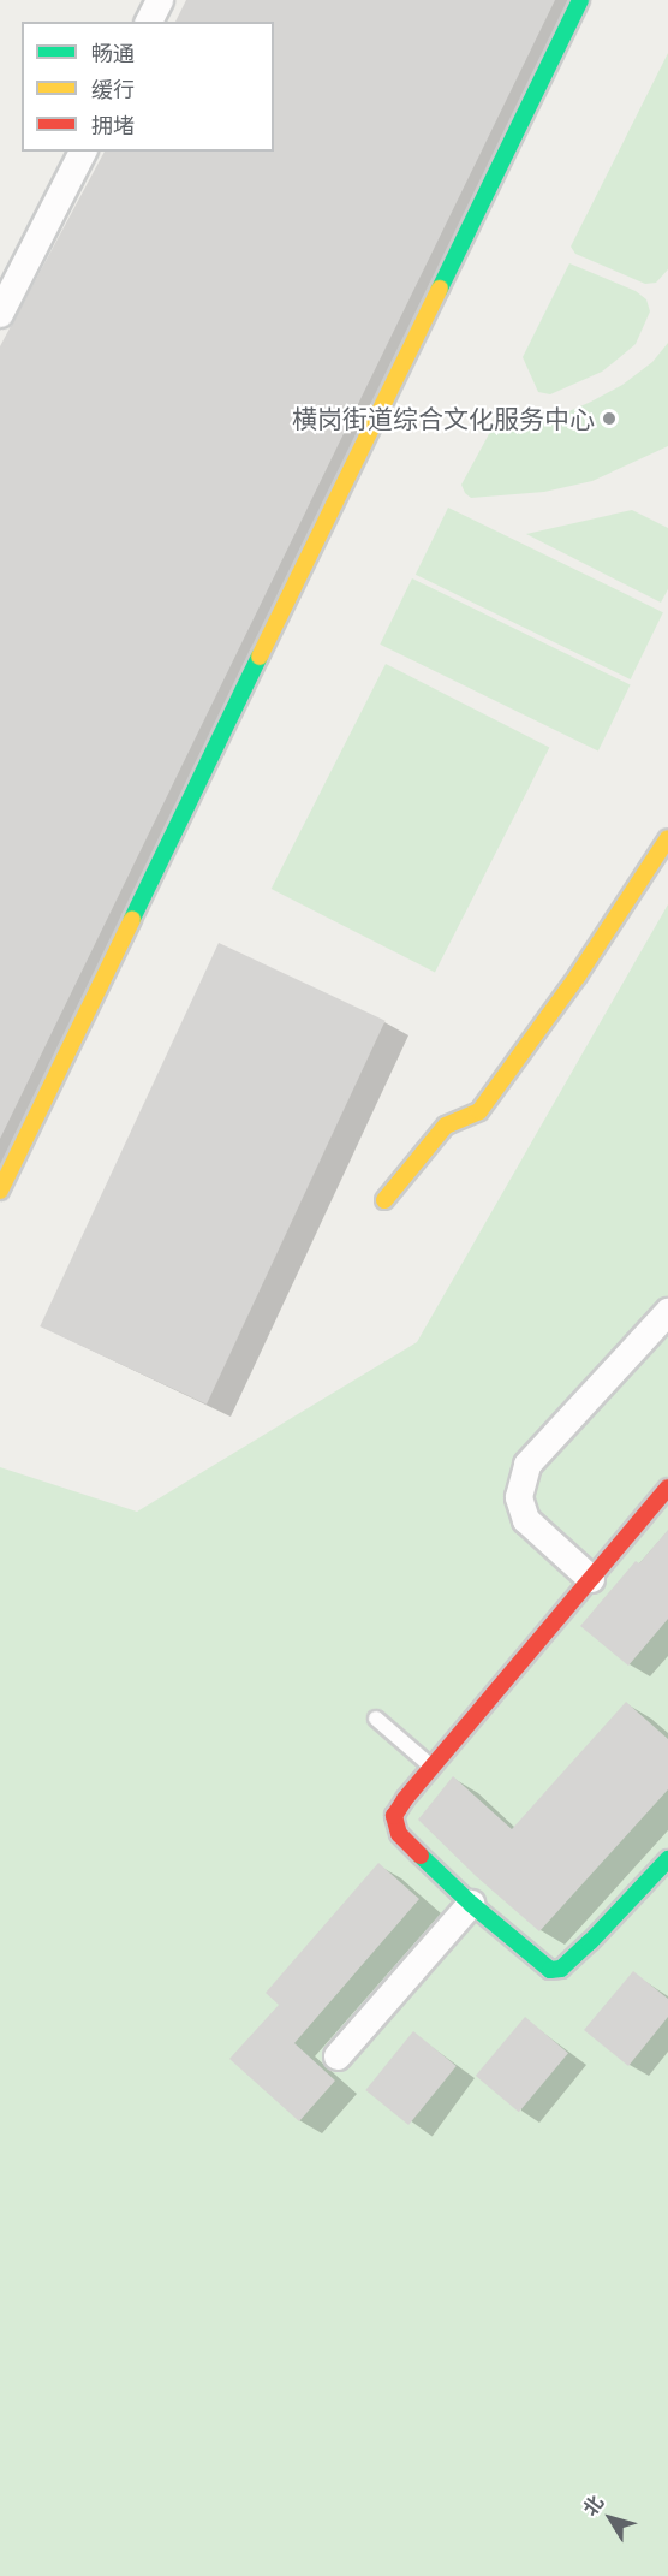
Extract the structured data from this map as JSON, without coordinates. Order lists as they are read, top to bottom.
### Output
{
  "places": ["横岗街道综合文化服务中心"],
  "legend": ["畅通", "缓行", "拥堵"],
  "north": "top left"
}
